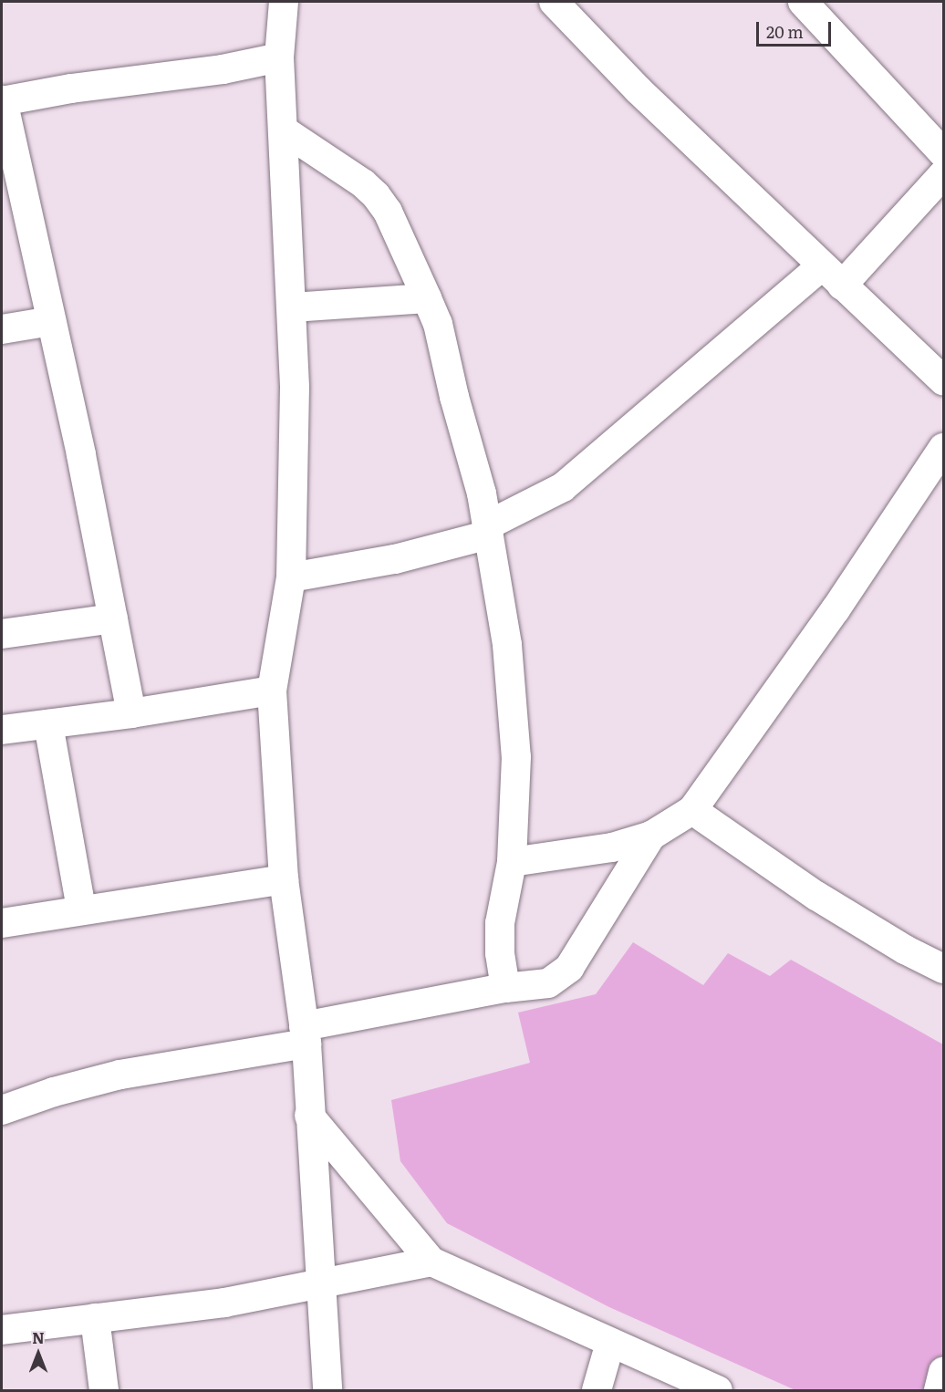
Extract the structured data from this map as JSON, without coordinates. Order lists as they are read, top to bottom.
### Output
{
  "scale_bar": "20 m",
  "north": "top"
}
